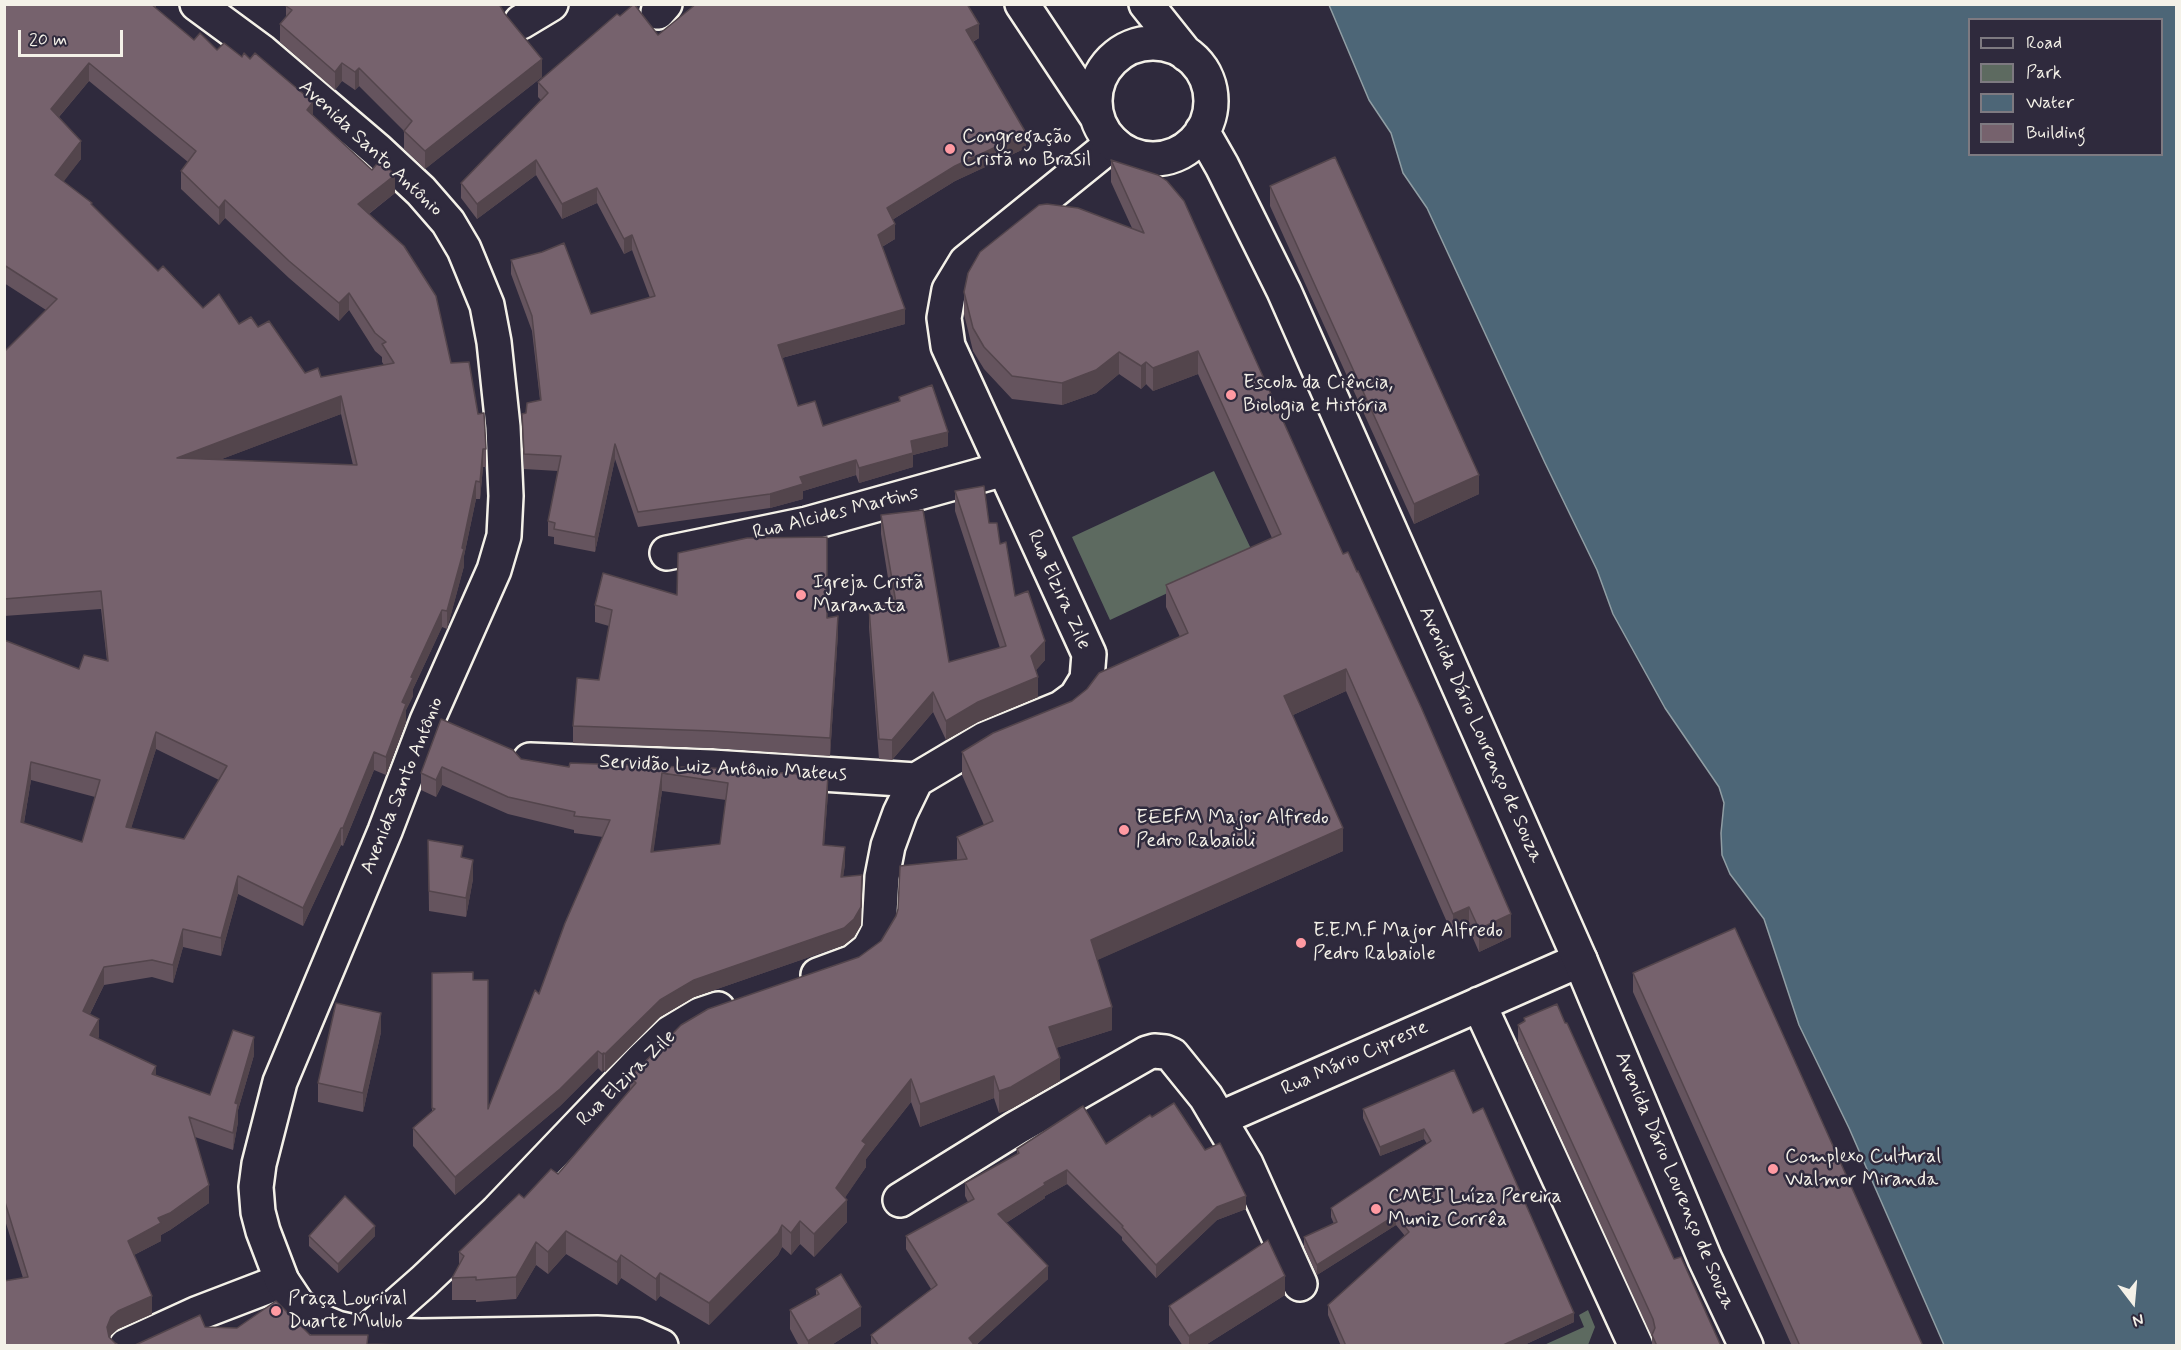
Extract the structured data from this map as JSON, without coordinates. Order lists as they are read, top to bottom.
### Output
{
  "streets": {
    "street": [
      "Avenida Santo Antônio",
      "Rua Alcides Martins",
      "Rua Elzira Zile",
      "Avenida Dário Lourenço de Souza",
      "Servidão Luiz Antônio Mateus",
      "Rua Mário Cipreste"
    ]
  },
  "crossings": [
    ["Avenida Santo Antônio", "Rua Elzira Zile"],
    ["Rua Alcides Martins", "Rua Elzira Zile"],
    ["Rua Elzira Zile", "Avenida Dário Lourenço de Souza"],
    ["Rua Elzira Zile", "Servidão Luiz Antônio Mateus"],
    ["Avenida Dário Lourenço de Souza", "Rua Mário Cipreste"]
  ],
  "places": [
    "Congregação Cristã no Brasil",
    "Escola da Ciência, Biologia e História",
    "Igreja Cristã Maranata",
    "EEEFM Major Alfredo Pedro Rabaioli",
    "E.E.M.F Major Alfredo Pedro Rabaiole",
    "Complexo Cultural Walmor Miranda",
    "CMEI Luíza Pereira Muniz Corrêa",
    "Praça Lourival Duarte Mululo"
  ],
  "legend": [
    "Road",
    "Park",
    "Water",
    "Building"
  ],
  "scale_bar": "20 m",
  "north": "bottom"
}
